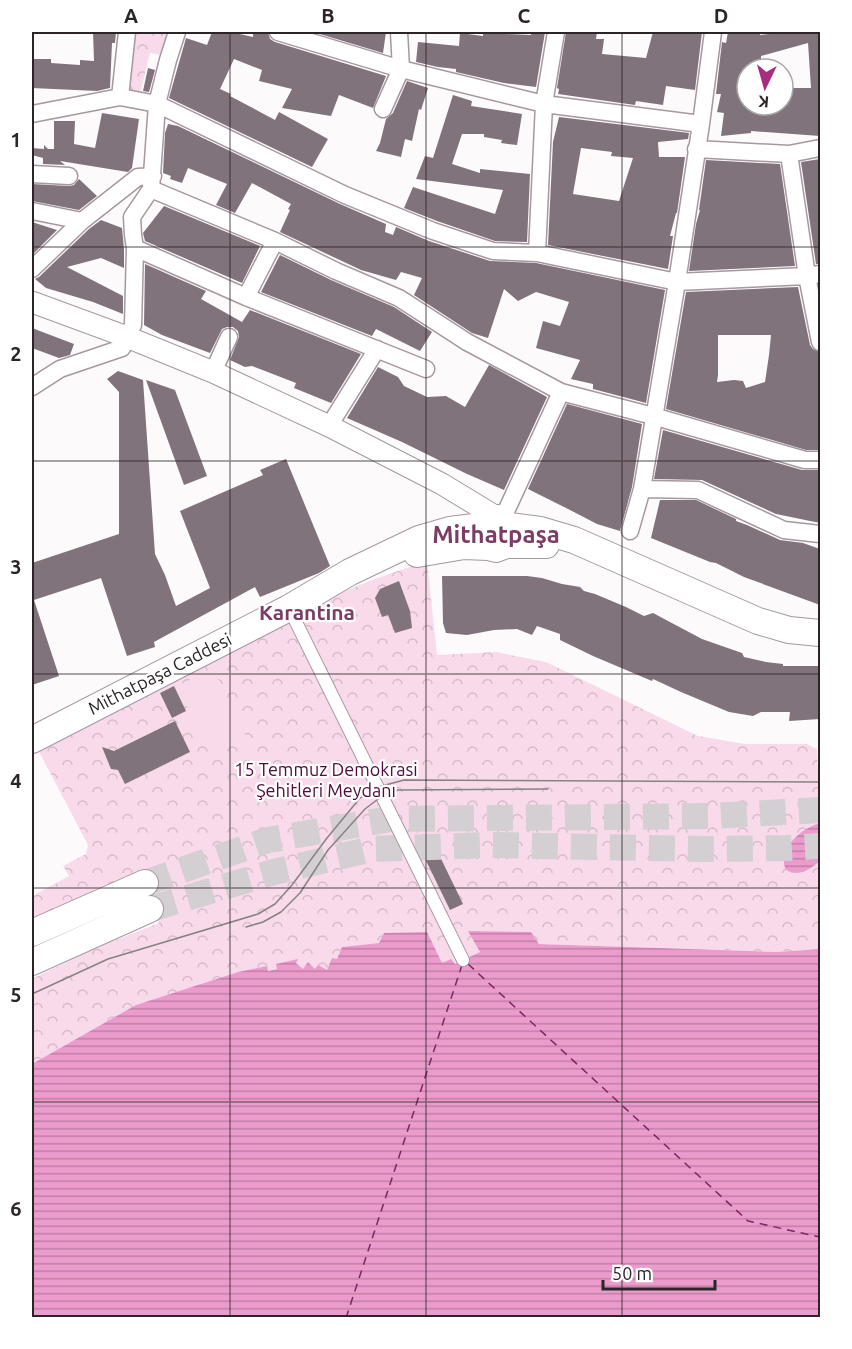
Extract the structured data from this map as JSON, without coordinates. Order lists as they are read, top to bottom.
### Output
{
  "streets": {
    "main road": ["Mithatpaşa Caddesi"]
  },
  "districts": ["Mithatpaşa", "Karantina"],
  "parks": ["15 Temmuz Demokrasi Şehitleri Meydanı"],
  "scale_bar": "50 m",
  "north": "bottom",
  "grid": {
    "columns": [
      "A",
      "B",
      "C",
      "D"
    ],
    "rows": [
      "1",
      "2",
      "3",
      "4",
      "5",
      "6"
    ]
  }
}
